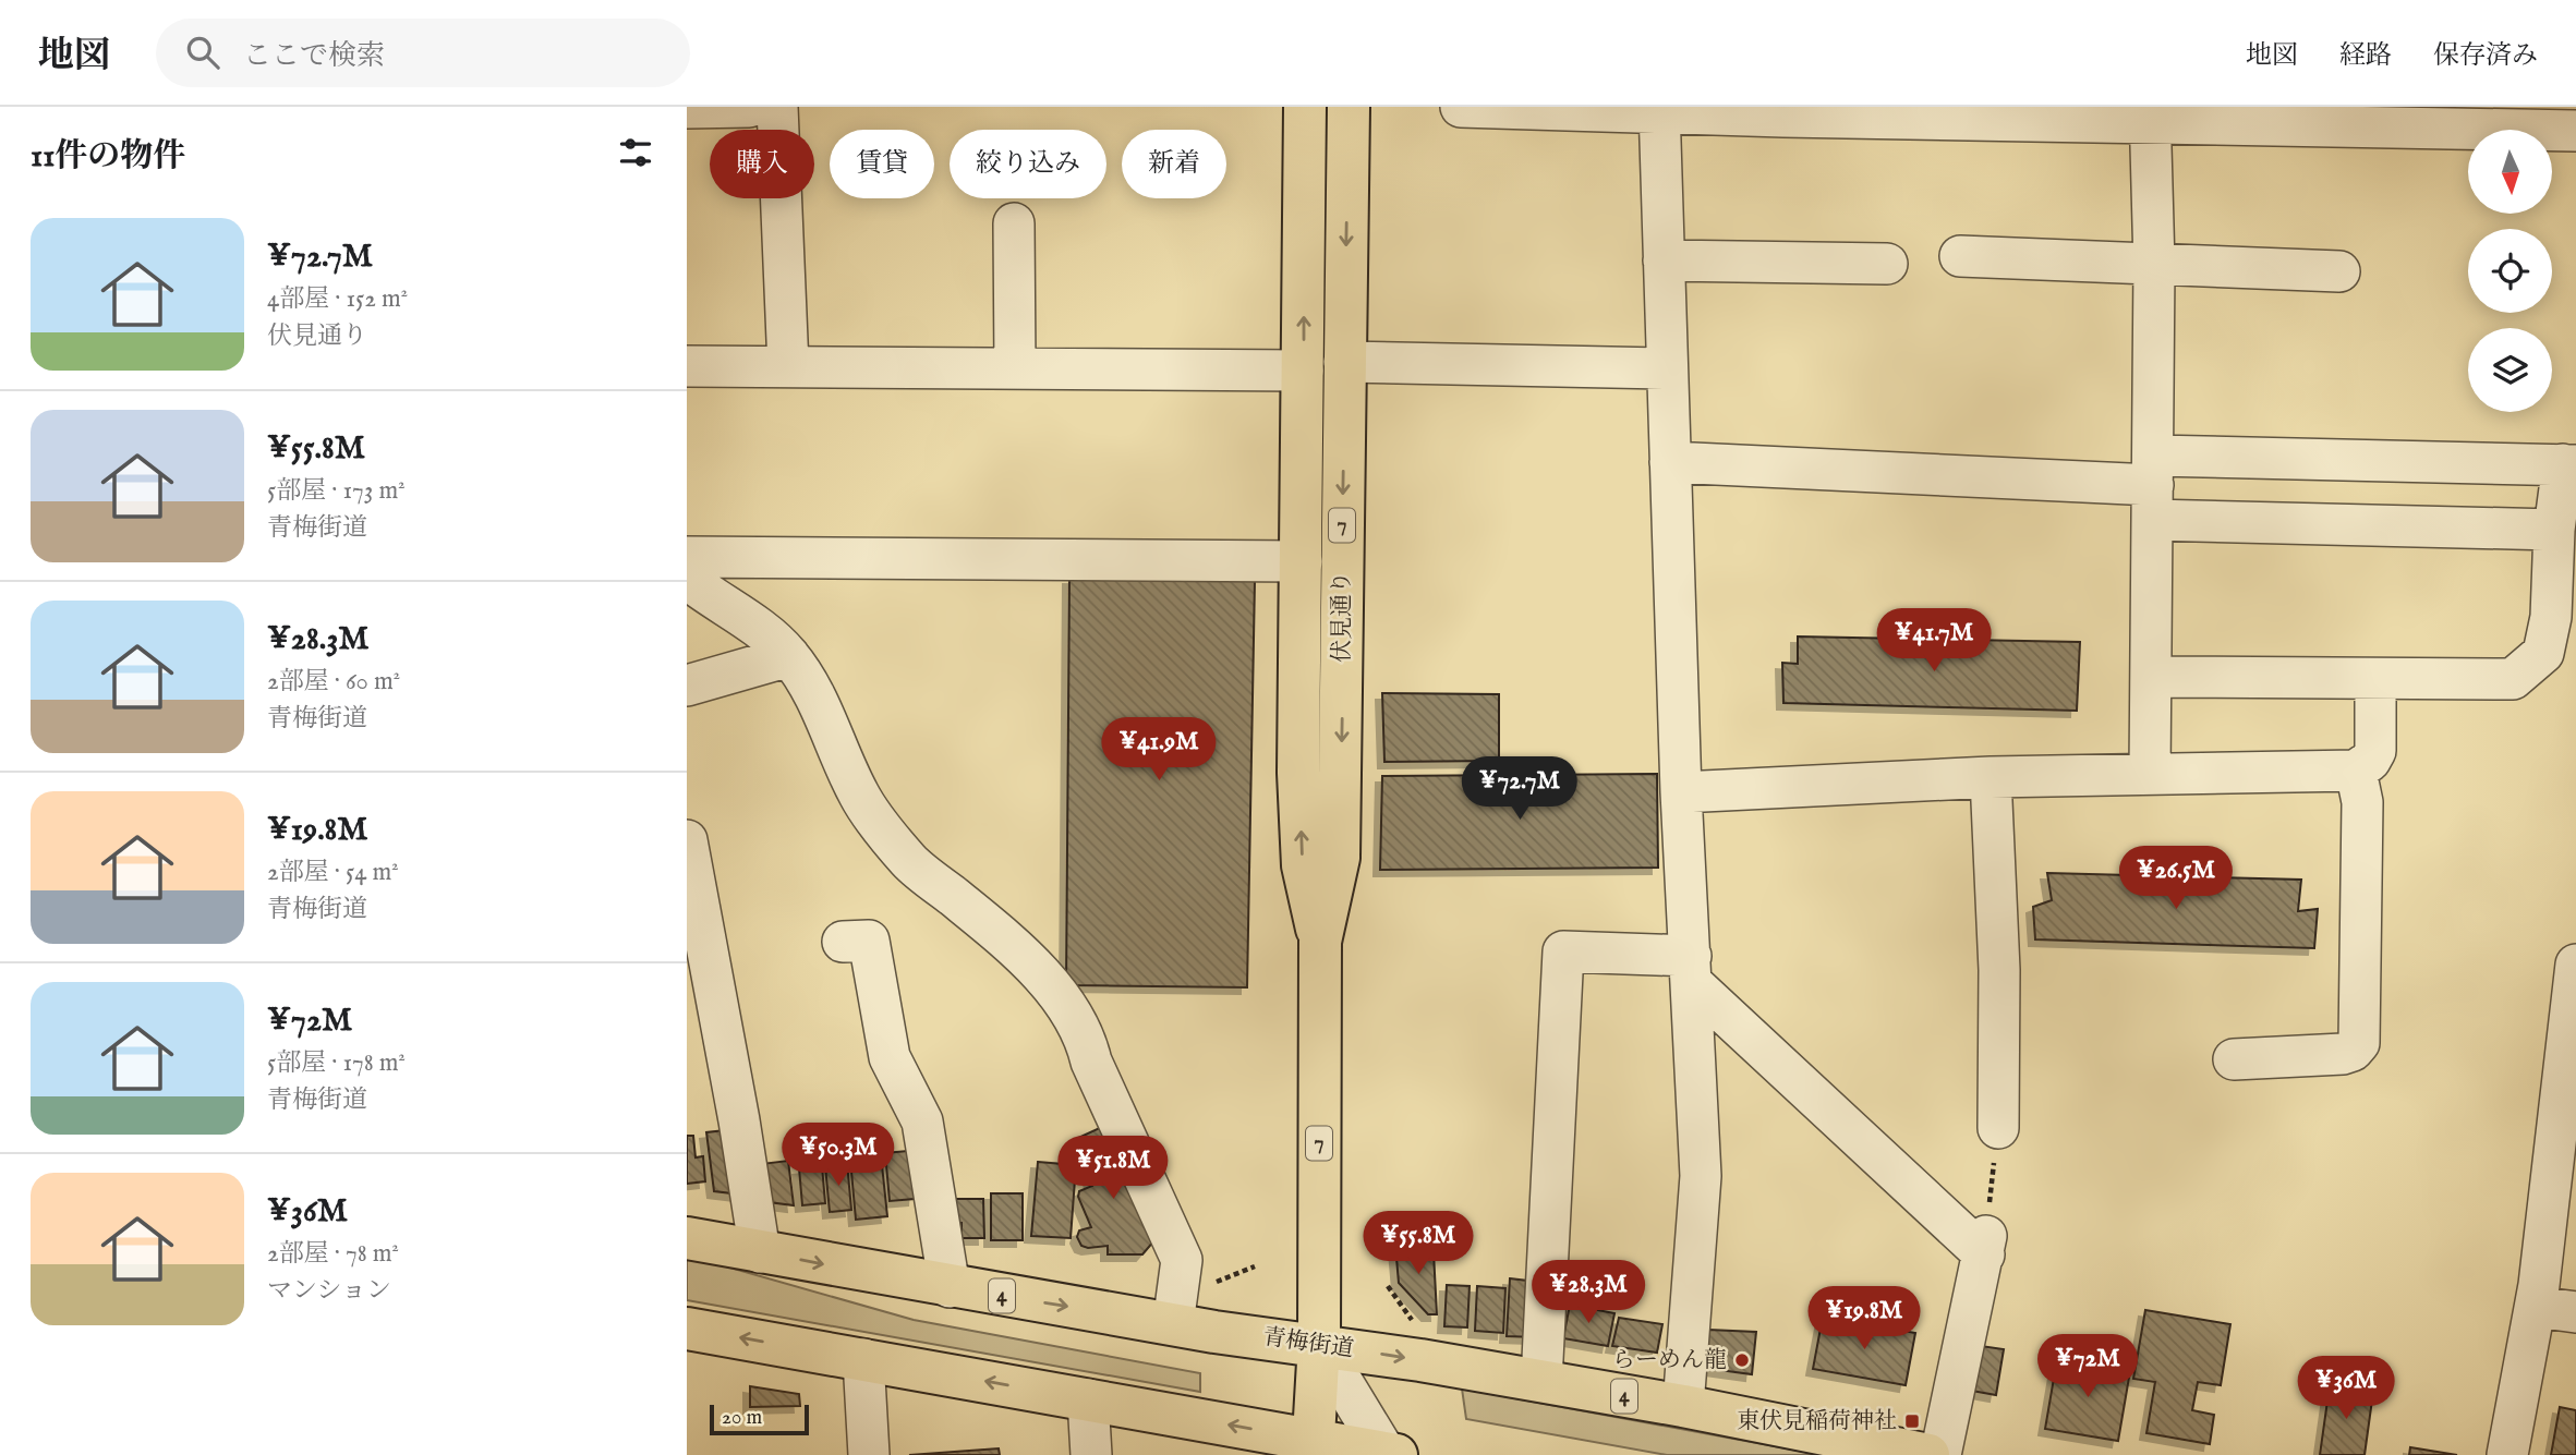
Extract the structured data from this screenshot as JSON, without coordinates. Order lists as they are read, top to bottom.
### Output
{
  "streets": {
    "main road": [
      "7",
      "伏見通り",
      "4",
      "青梅街道"
    ]
  },
  "crossings": [
    ["伏見通り", "青梅街道"]
  ],
  "places": {
    "other": ["らーめん龍"],
    "transit": ["東伏見稲荷神社"]
  },
  "scale_bar": "20 m",
  "north": "bottom",
  "page": {
    "header": "地図",
    "search": "ここで検索",
    "nav": ["地図", "経路", "保存済み"],
    "heading": "11件の物件",
    "chip": [
      "購入",
      "賃貸",
      "絞り込み",
      "新着"
    ],
    "list": [
      {
        "name": "¥72.7M",
        "note": "4部屋 · 152 m² · 伏見通り"
      },
      {
        "name": "¥55.8M",
        "note": "5部屋 · 173 m² · 青梅街道"
      },
      {
        "name": "¥28.3M",
        "note": "2部屋 · 60 m² · 青梅街道"
      },
      {
        "name": "¥19.8M",
        "note": "2部屋 · 54 m² · 青梅街道"
      },
      {
        "name": "¥72M",
        "note": "5部屋 · 178 m² · 青梅街道"
      },
      {
        "name": "¥36M",
        "note": "2部屋 · 78 m² · マンション"
      }
    ],
    "price": [
      "¥41.7M",
      "¥41.9M",
      "¥72.7M",
      "¥26.5M",
      "¥50.3M",
      "¥51.8M",
      "¥55.8M",
      "¥28.3M",
      "¥19.8M",
      "¥72M",
      "¥36M"
    ],
    "scale": "20 m"
  }
}
